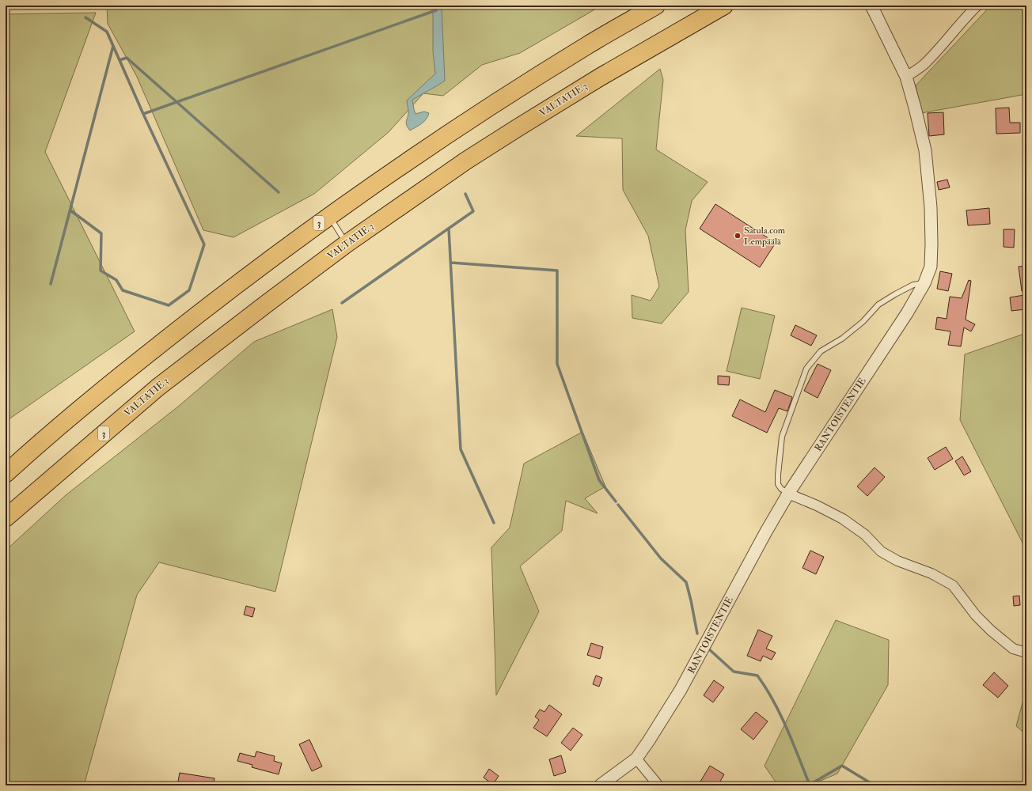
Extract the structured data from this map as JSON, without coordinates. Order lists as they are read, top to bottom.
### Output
{
  "streets": {
    "highway": ["VALTATIE 3", "3"],
    "street": ["RANTOISTENTIE"]
  },
  "places": ["Satula.com Lempäälä"]
}
